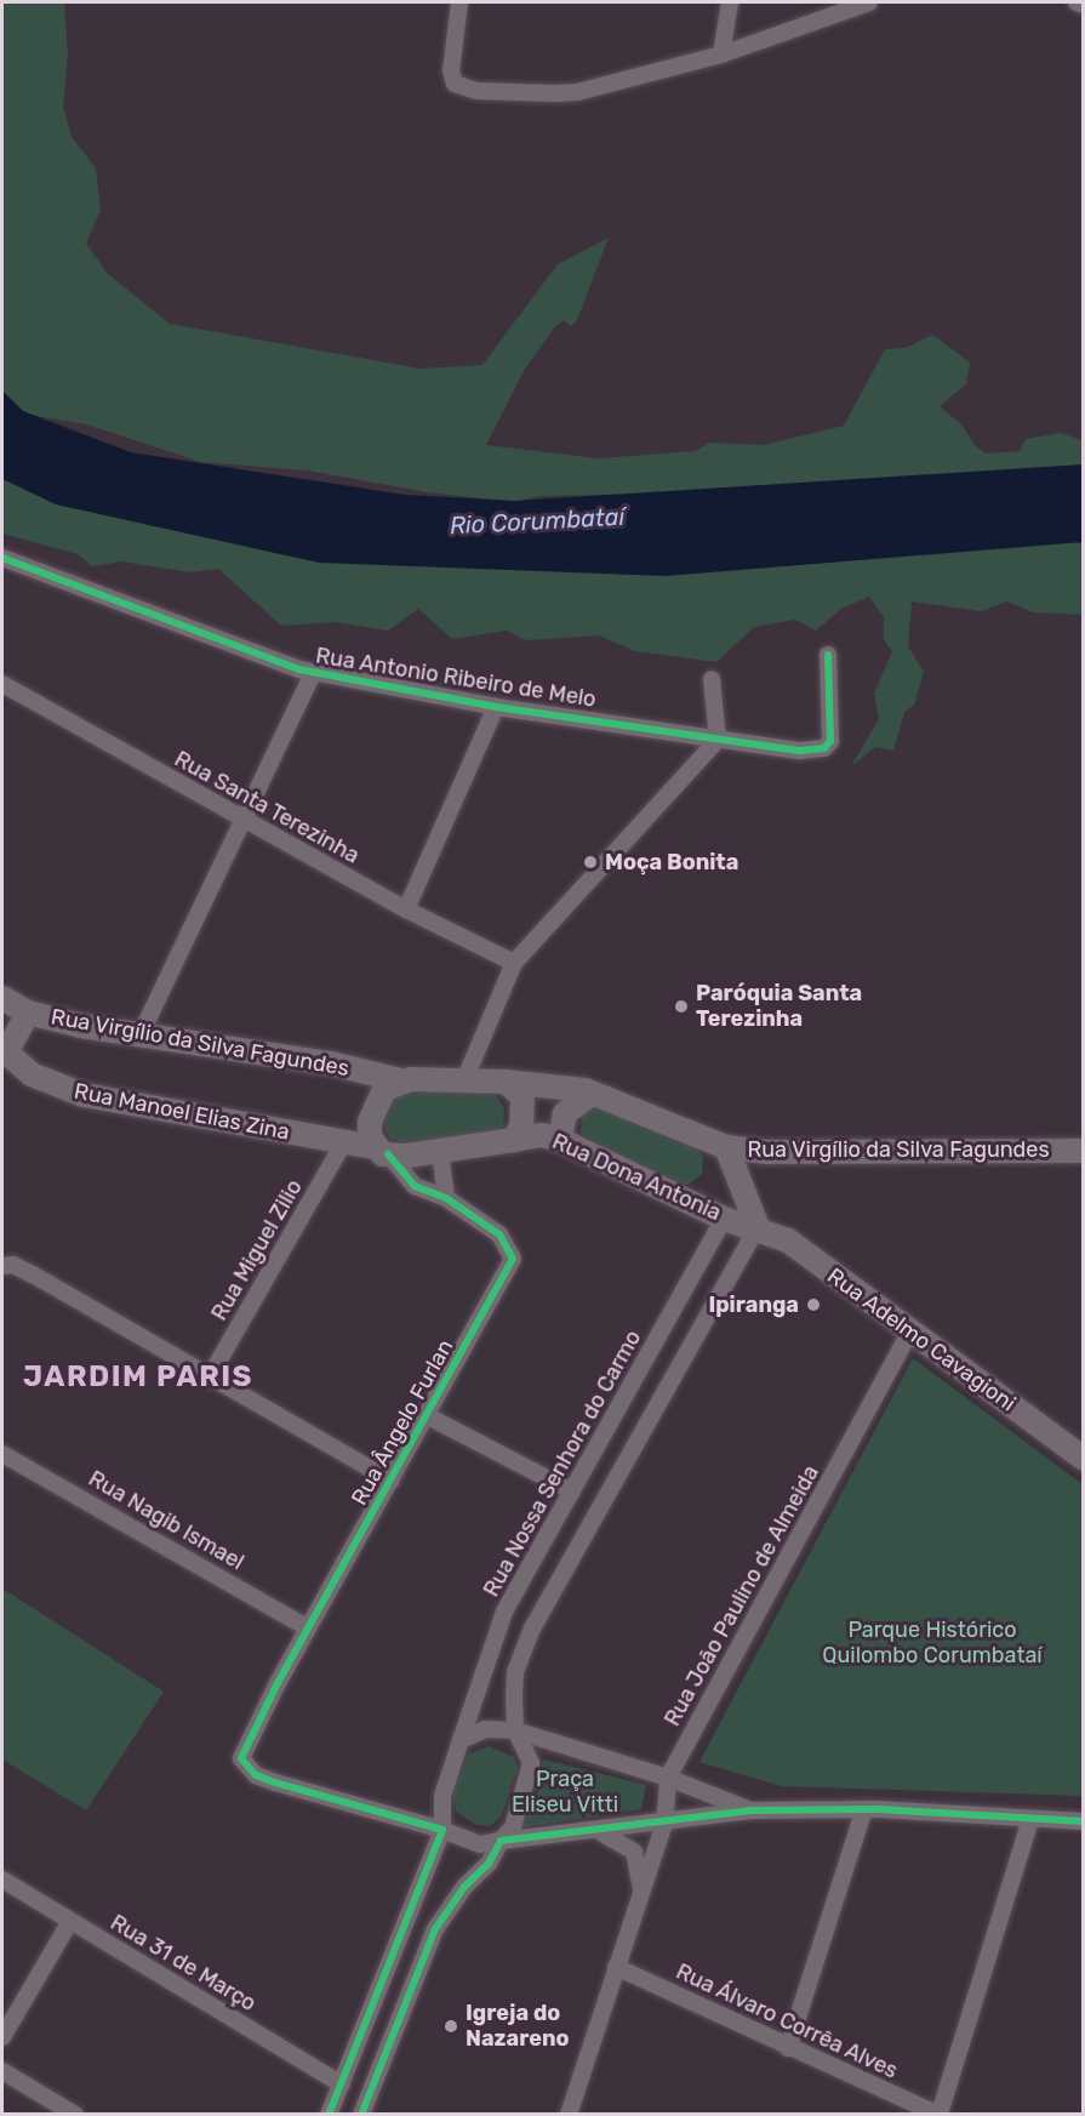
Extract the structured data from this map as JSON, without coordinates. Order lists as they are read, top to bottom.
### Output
{
  "streets": {
    "street": [
      "Rua Antonio Ribeiro de Melo",
      "Rua Santa Terezinha",
      "Rua Virgílio da Silva Fagundes",
      "Rua Manoel Elias Zina",
      "Rua Dona Antonia",
      "Rua Miguel Zilio",
      "Rua Adelmo Cavagioni",
      "Rua Ângelo Furlan",
      "Rua Nossa Senhora do Carmo",
      "Rua Nagib Ismael",
      "Rua João Paulino de Almeida",
      "Rua 31 de Março",
      "Rua Álvaro Corrêa Alves"
    ]
  },
  "crossings": [
    ["Rua Manoel Elias Zina", "Rua Dona Antonia"],
    ["Rua Manoel Elias Zina", "Rua Miguel Zilio"],
    ["Rua Dona Antonia", "Rua Adelmo Cavagioni"],
    ["Rua Dona Antonia", "Rua Nossa Senhora do Carmo"],
    ["Rua Adelmo Cavagioni", "Rua João Paulino de Almeida"],
    ["Rua Ângelo Furlan", "Rua Nossa Senhora do Carmo"],
    ["Rua Ângelo Furlan", "Rua Nagib Ismael"],
    ["Rua João Paulino de Almeida", "Rua Álvaro Corrêa Alves"]
  ],
  "districts": ["JARDIM PARIS"],
  "water": ["Rio Corumbataí"],
  "parks": ["Parque Histórico Quilombo Corumbataí", "Praça Eliseu Vitti"],
  "places": [
    "Moça Bonita",
    "Paróquia Santa Terezinha",
    "Ipiranga",
    "Igreja do Nazareno"
  ]
}
